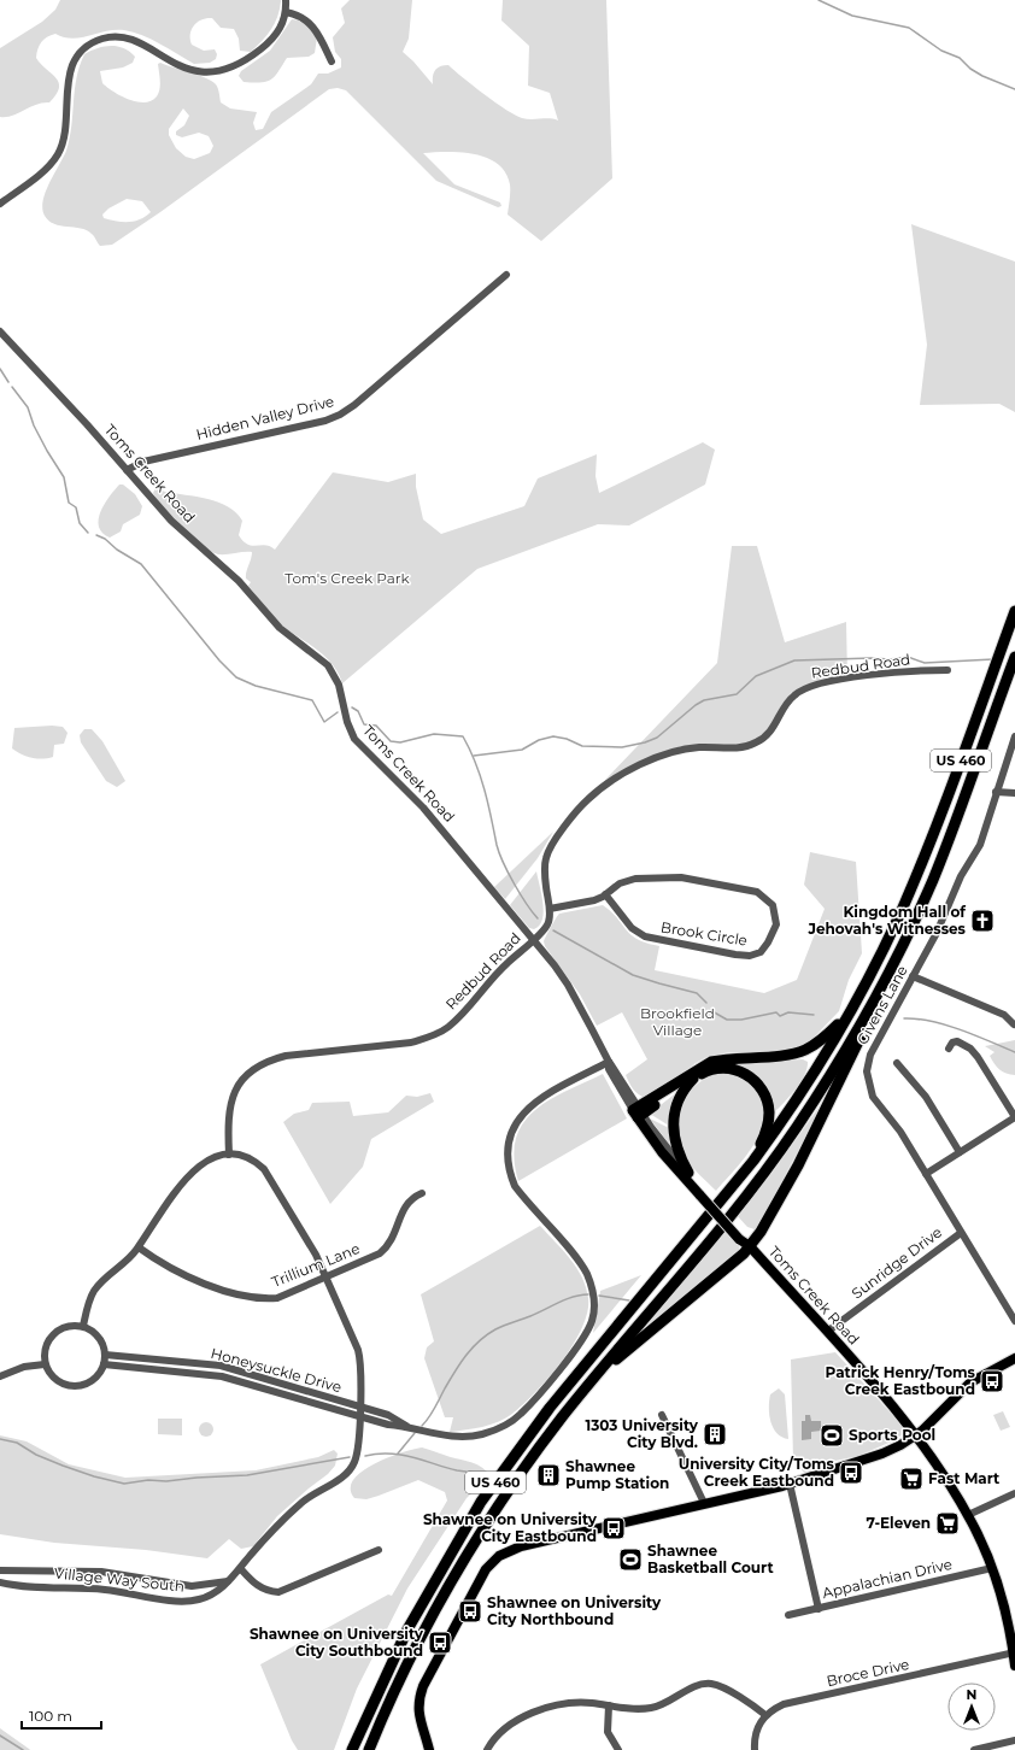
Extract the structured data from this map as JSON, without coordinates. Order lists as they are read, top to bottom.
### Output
{
  "streets": {
    "highway": ["US 460"],
    "main road": ["Toms Creek Road"],
    "street": [
      "Hidden Valley Drive",
      "Redbud Road",
      "Brook Circle",
      "Givens Lane",
      "Sunridge Drive",
      "Trillium Lane",
      "Honeysuckle Drive",
      "Appalachian Drive",
      "Village Way South",
      "Broce Drive"
    ]
  },
  "crossings": [
    ["Hidden Valley Drive", "Toms Creek Road"],
    ["Toms Creek Road", "Redbud Road"],
    ["Toms Creek Road", "Sunridge Drive"],
    ["Toms Creek Road", "Honeysuckle Drive"],
    ["Toms Creek Road", "Appalachian Drive"],
    ["Toms Creek Road", "Broce Drive"],
    ["Redbud Road", "Brook Circle"],
    ["Redbud Road", "Village Way South"],
    ["Givens Lane", "Sunridge Drive"],
    ["Trillium Lane", "Village Way South"],
    ["Honeysuckle Drive", "Village Way South"]
  ],
  "parks": ["Tom's Creek Park", "Brookfield Village"],
  "places": {
    "church": ["Kingdom Hall of Jehovah's Witnesses"],
    "bus stop": [
      "Patrick Henry/Toms Creek Eastbound",
      "University City/Toms Creek Eastbound",
      "Shawnee on University City Eastbound",
      "Shawnee on University City Northbound",
      "Shawnee on University City Southbound"
    ],
    "building": ["1303 University City Blvd.", "Shawnee Pump Station"],
    "sports": ["Sports Pool", "Shawnee Basketball Court"],
    "supermarket": ["Fast Mart", "7-Eleven"]
  },
  "scale_bar": "100 m",
  "north": "top"
}
